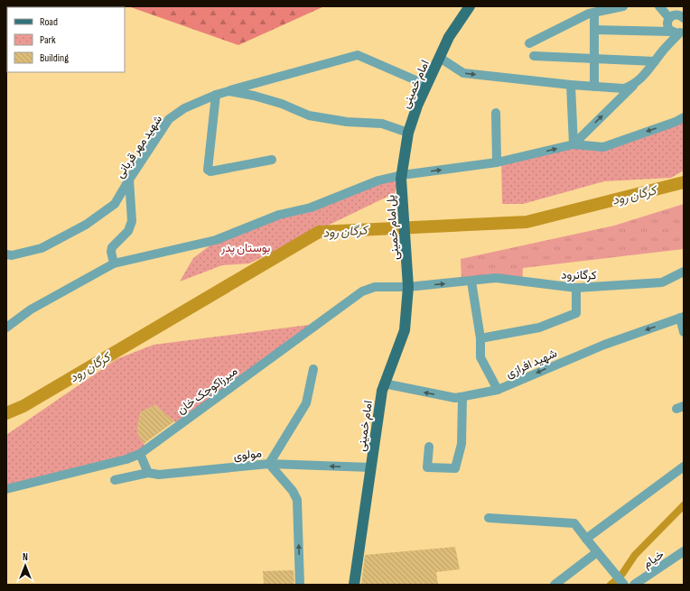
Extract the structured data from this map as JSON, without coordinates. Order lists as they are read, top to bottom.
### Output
{
  "streets": {
    "main road": ["امام خمینی", "پل امام خمینی"],
    "street": [
      "شهید مهر قربانی",
      "کرگانرود",
      "شهید افرازی",
      "میرزاکوچک خان",
      "مولوی",
      "خیام"
    ]
  },
  "crossings": [
    ["امام خمینی", "شهید مهر قربانی"],
    ["امام خمینی", "پل امام خمینی"],
    ["امام خمینی", "کرگانرود"],
    ["امام خمینی", "شهید افرازی"],
    ["امام خمینی", "میرزاکوچک خان"],
    ["امام خمینی", "مولوی"],
    ["کرگانرود", "میرزاکوچک خان"]
  ],
  "one_way": ["شهید افرازی", "مولوی"],
  "water": ["کرگان رود"],
  "parks": ["بوستان پدر"],
  "legend": ["Road", "Park", "Building"],
  "north": "top"
}
